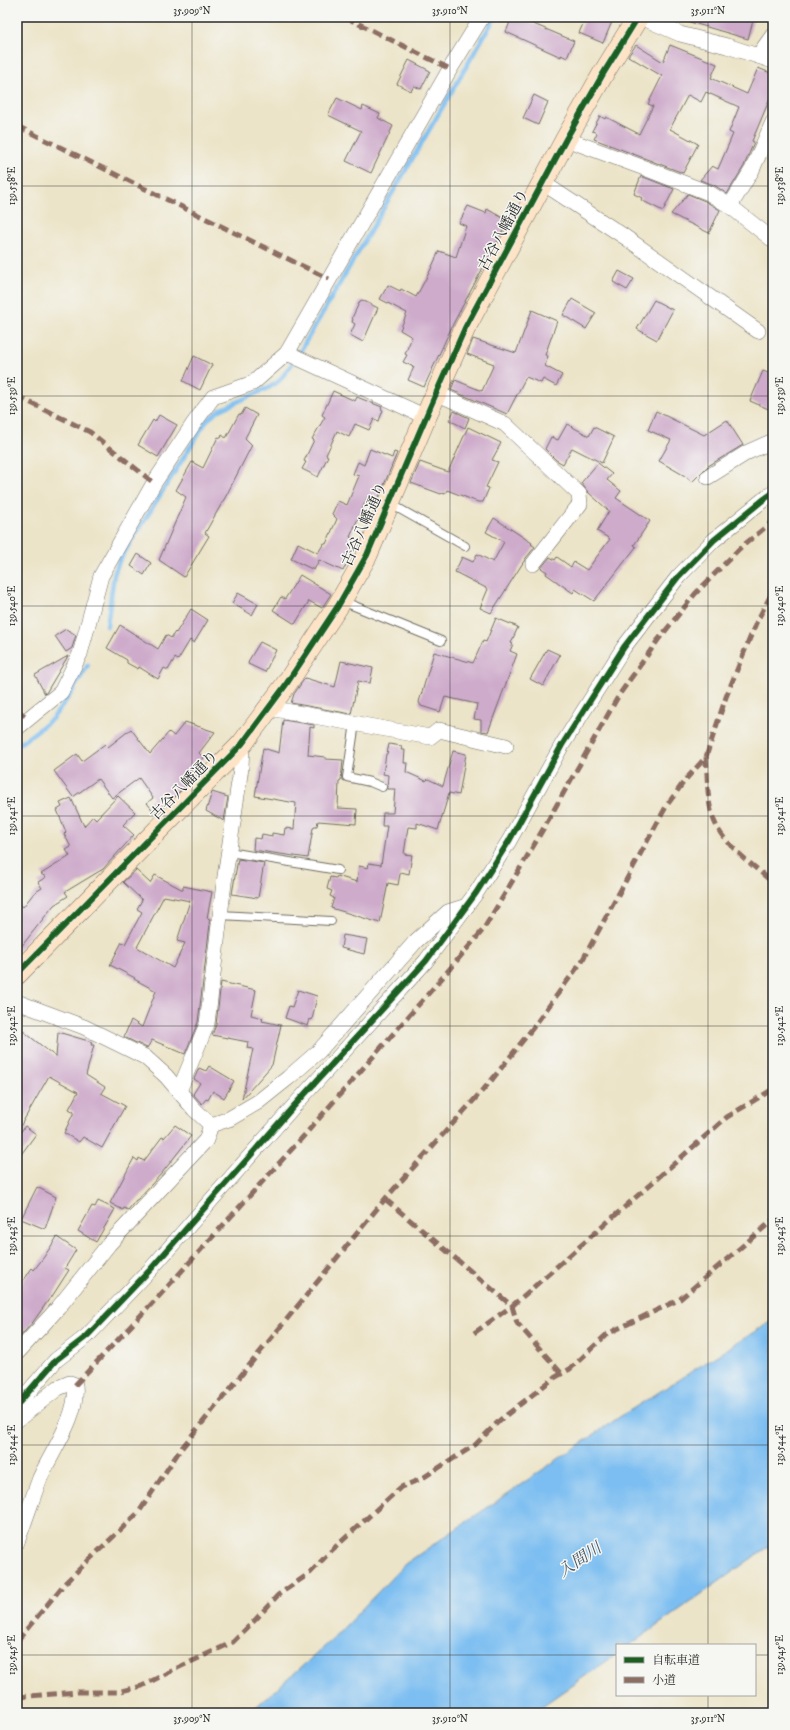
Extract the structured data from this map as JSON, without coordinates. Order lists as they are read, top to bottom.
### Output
{
  "streets": {
    "street": ["古谷八幡通り"]
  },
  "water": ["入間川"],
  "legend": ["自転車道", "小道"],
  "coordinates": [
    "35.909°N",
    "35.910°N",
    "35.911°N",
    "139.538°E",
    "139.539°E",
    "139.540°E",
    "139.541°E",
    "139.542°E",
    "139.543°E",
    "139.544°E",
    "139.545°E"
  ]
}
